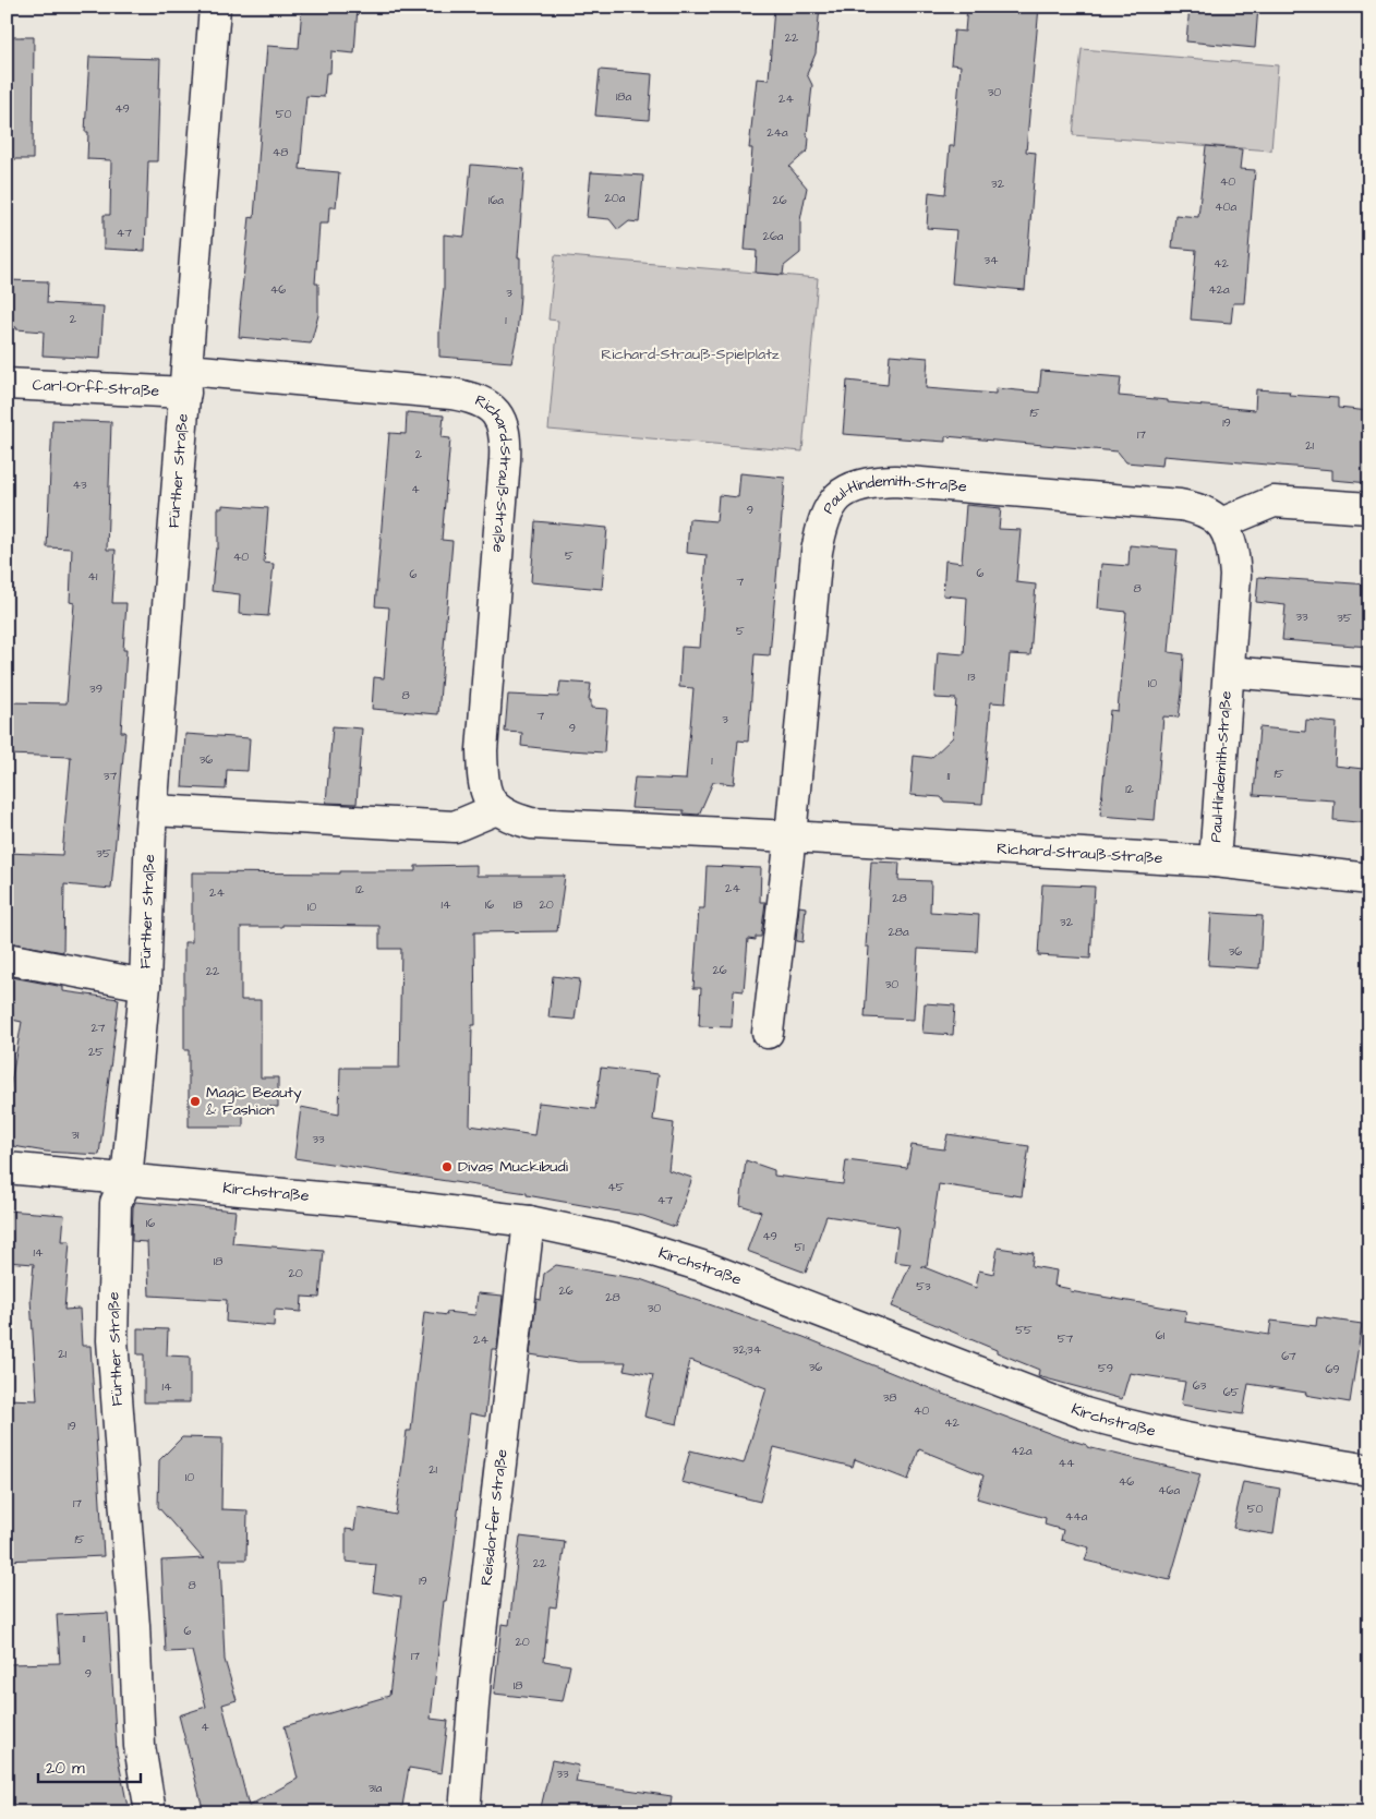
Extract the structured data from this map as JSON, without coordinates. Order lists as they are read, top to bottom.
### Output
{
  "streets": {
    "street": [
      "Carl-Orff-Straße",
      "Fürther Straße",
      "Richard-Strauß-Straße",
      "Paul-Hindemith-Straße",
      "Kirchstraße",
      "Reisdorfer Straße"
    ]
  },
  "crossings": [
    ["Carl-Orff-Straße", "Fürther Straße"],
    ["Carl-Orff-Straße", "Richard-Strauß-Straße"],
    ["Fürther Straße", "Richard-Strauß-Straße"],
    ["Fürther Straße", "Kirchstraße"],
    ["Richard-Strauß-Straße", "Paul-Hindemith-Straße"],
    ["Kirchstraße", "Reisdorfer Straße"]
  ],
  "parks": ["Richard-Strauß-Spielplatz"],
  "places": ["Magic Beauty & Fashion", "Divas Muckibudi"],
  "house_numbers": [
    "22",
    "30",
    "18a",
    "24",
    "49",
    "50",
    "24a",
    "48",
    "40",
    "32",
    "20a",
    "16a",
    "26",
    "40a",
    "47",
    "26a",
    "34",
    "42",
    "46",
    "42a",
    "3",
    "2",
    "1",
    "15",
    "19",
    "17",
    "21",
    "2",
    "43",
    "4",
    "9",
    "5",
    "40",
    "6",
    "6",
    "41",
    "7",
    "8",
    "33",
    "35",
    "5",
    "13",
    "10",
    "39",
    "8",
    "7",
    "3",
    "9",
    "36",
    "1",
    "15",
    "37",
    "11",
    "12",
    "35",
    "24",
    "12",
    "24",
    "28",
    "14",
    "16",
    "18",
    "20",
    "10",
    "32",
    "28a",
    "36",
    "26",
    "22",
    "30",
    "27",
    "25",
    "31",
    "33",
    "45",
    "47",
    "16",
    "49",
    "51",
    "14",
    "18",
    "20",
    "53",
    "26",
    "28",
    "30",
    "55",
    "61",
    "57",
    "24",
    "32;34",
    "21",
    "67",
    "36",
    "59",
    "69",
    "63",
    "14",
    "65",
    "38",
    "40",
    "42",
    "19",
    "42a",
    "44",
    "21",
    "10",
    "46",
    "46a",
    "17",
    "50",
    "44a",
    "15",
    "22",
    "19",
    "8",
    "6",
    "11",
    "20",
    "17",
    "9",
    "18",
    "4",
    "33",
    "31a"
  ],
  "scale_bar": "20 m"
}
